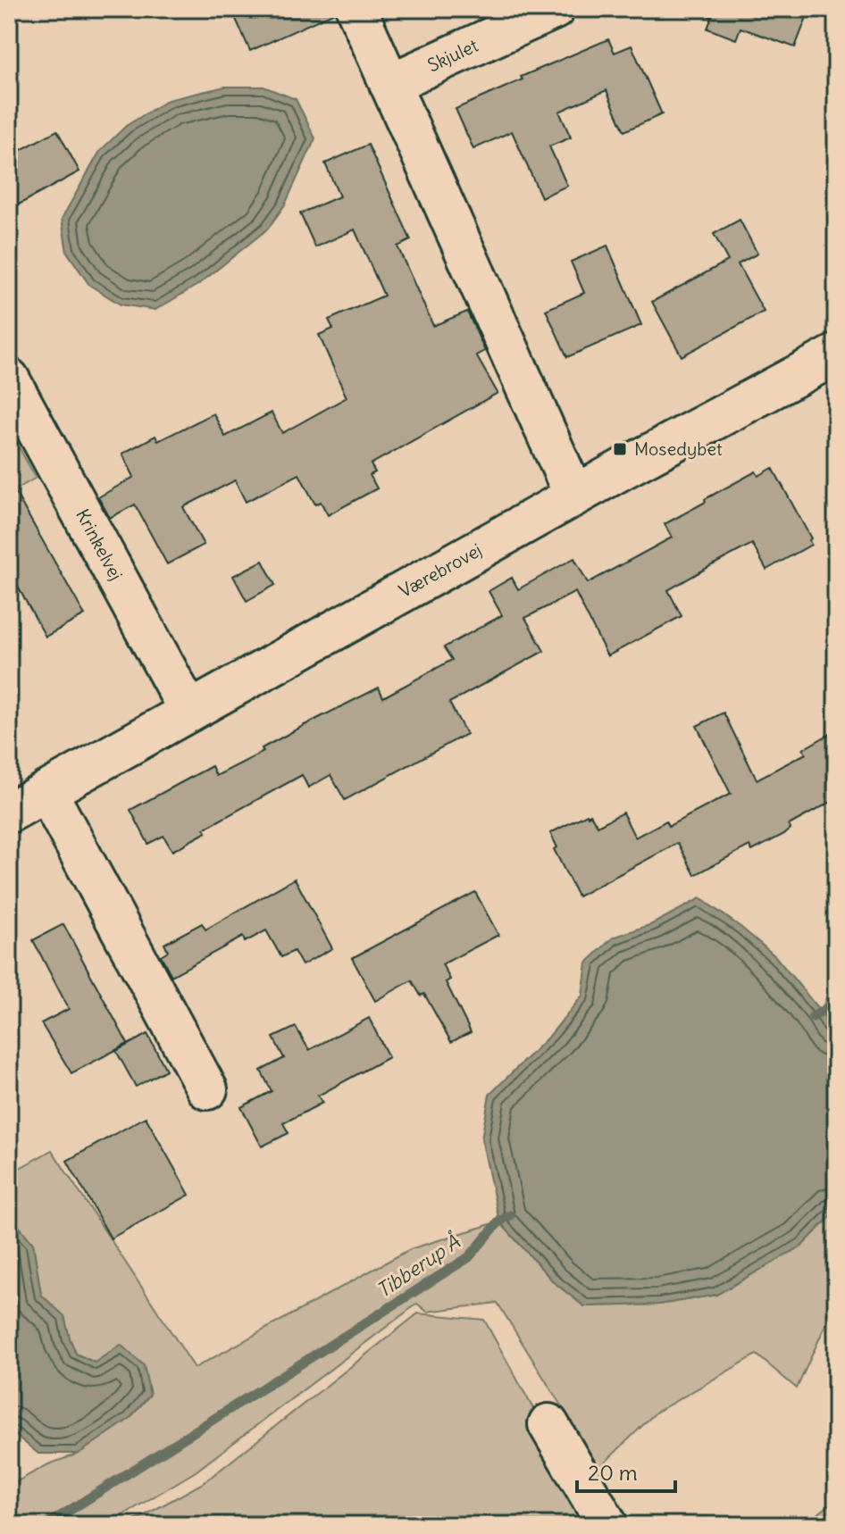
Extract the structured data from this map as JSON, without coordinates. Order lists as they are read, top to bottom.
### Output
{
  "streets": {
    "street": ["Skjulet", "Krinkelvej", "Værebrovej"]
  },
  "crossings": [
    ["Krinkelvej", "Værebrovej"]
  ],
  "water": ["Tibberup Å"],
  "places": {
    "transit": ["Mosedybet"]
  },
  "scale_bar": "20 m"
}
